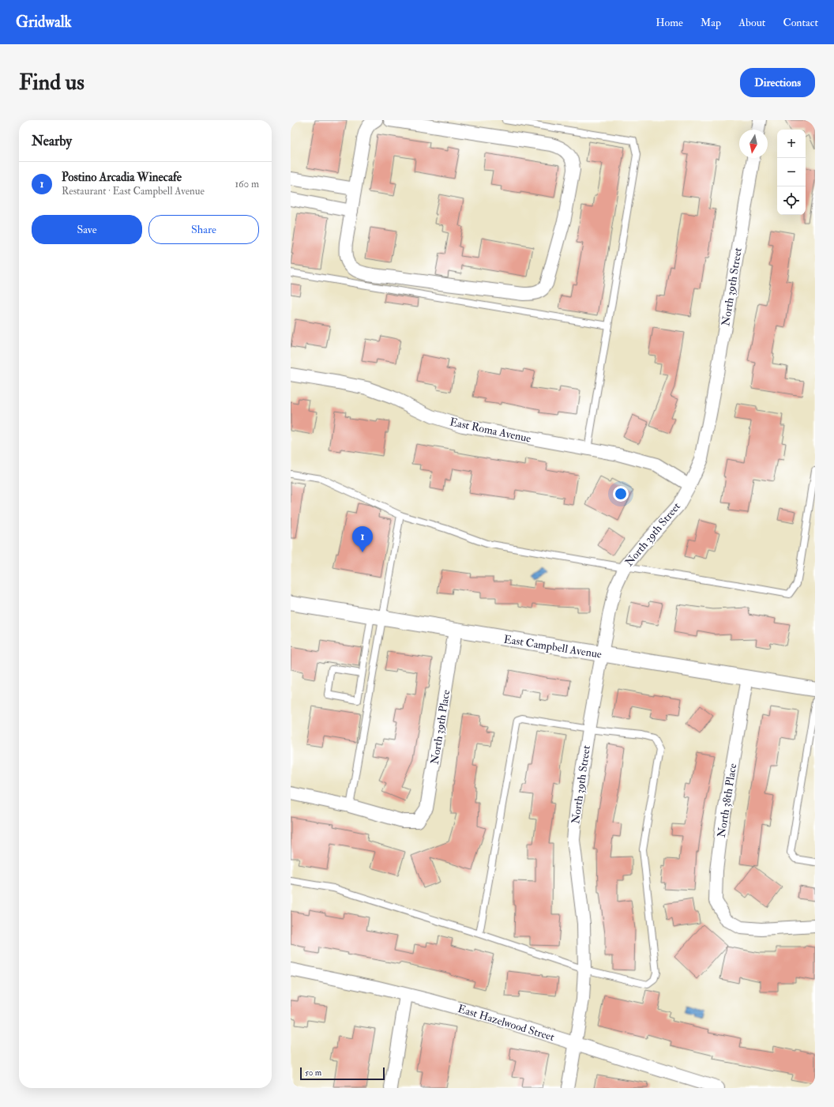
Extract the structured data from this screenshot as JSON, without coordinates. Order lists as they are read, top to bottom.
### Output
{
  "streets": {
    "street": [
      "North 39th Street",
      "East Roma Avenue",
      "East Campbell Avenue",
      "North 39th Place",
      "North 38th Place",
      "East Hazelwood Street"
    ]
  },
  "crossings": [
    ["North 39th Street", "East Roma Avenue"],
    ["North 39th Street", "East Campbell Avenue"],
    ["North 39th Street", "East Hazelwood Street"],
    ["East Campbell Avenue", "North 39th Place"],
    ["East Campbell Avenue", "North 38th Place"]
  ],
  "scale_bar": "50 m",
  "north": "bottom",
  "page": {
    "header": "Gridwalk",
    "nav": [
      "Home",
      "Map",
      "About",
      "Contact"
    ],
    "buttons": [
      "Directions",
      ["Save", "Share"]
    ],
    "title": "Find us",
    "heading": "Nearby",
    "map_buttons": ["+", "−"],
    "list": [
      {
        "mark": "1",
        "name": "Postino Arcadia Winecafe",
        "note": "Restaurant · East Campbell Avenue",
        "value": "160 m"
      }
    ],
    "pins": "1",
    "scale": "50 m"
  }
}
